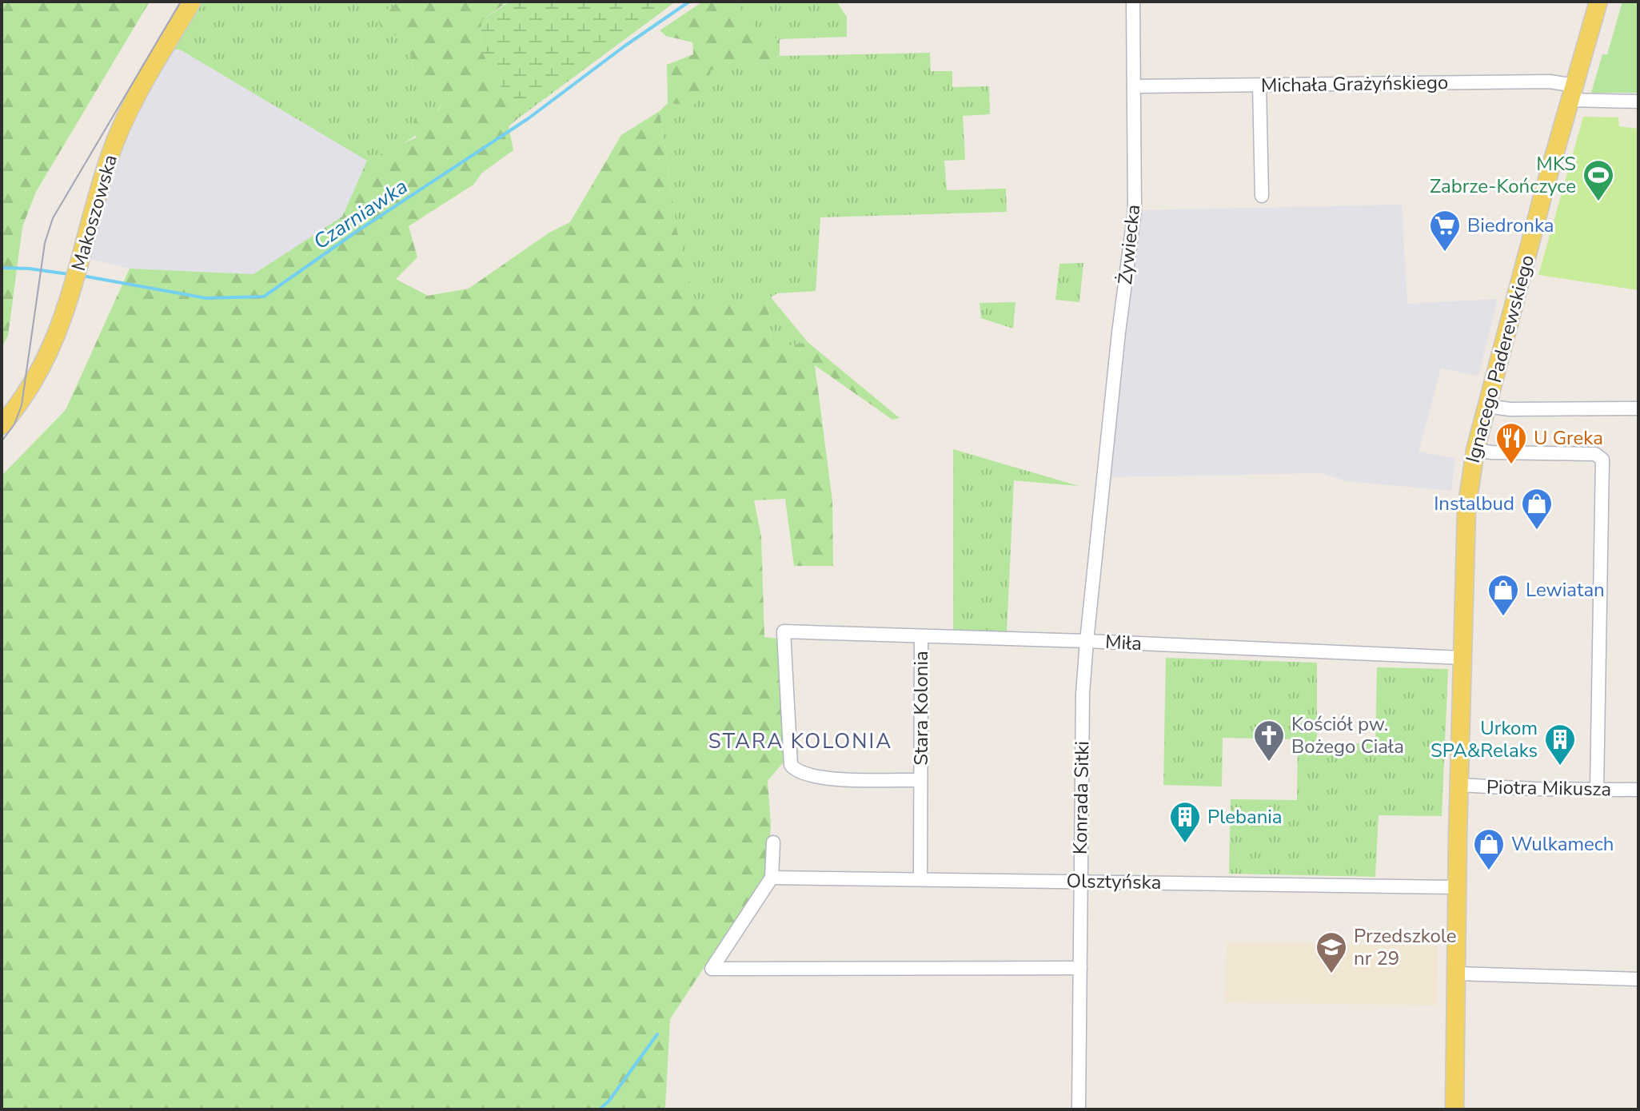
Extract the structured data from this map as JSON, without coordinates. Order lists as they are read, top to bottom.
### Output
{
  "streets": {
    "main road": ["Makoszowska", "Ignacego Paderewskiego"],
    "street": [
      "Michała Grażyńskiego",
      "Żywiecka",
      "Miła",
      "Stara Kolonia",
      "Piotra Mikusza",
      "Konrada Sitki",
      "Olsztyńska"
    ]
  },
  "crossings": [
    ["Michała Grażyńskiego", "Żywiecka"],
    ["Michała Grażyńskiego", "Ignacego Paderewskiego"],
    ["Żywiecka", "Konrada Sitki"],
    ["Ignacego Paderewskiego", "Miła"],
    ["Ignacego Paderewskiego", "Piotra Mikusza"],
    ["Ignacego Paderewskiego", "Olsztyńska"],
    ["Miła", "Stara Kolonia"],
    ["Miła", "Konrada Sitki"],
    ["Stara Kolonia", "Olsztyńska"],
    ["Konrada Sitki", "Olsztyńska"]
  ],
  "districts": ["STARA KOLONIA"],
  "water": ["Czarniawka"],
  "places": {
    "sports": ["MKS Zabrze-Kończyce"],
    "supermarket": ["Biedronka"],
    "restaurant": ["U Greka"],
    "shop": ["Instalbud", "Lewiatan", "Wulkamech"],
    "church": ["Kościół pw. Bożego Ciała"],
    "building": ["Urkom SPA&Relaks", "Plebania"],
    "school or university": ["Przedszkole nr 29"]
  }
}
